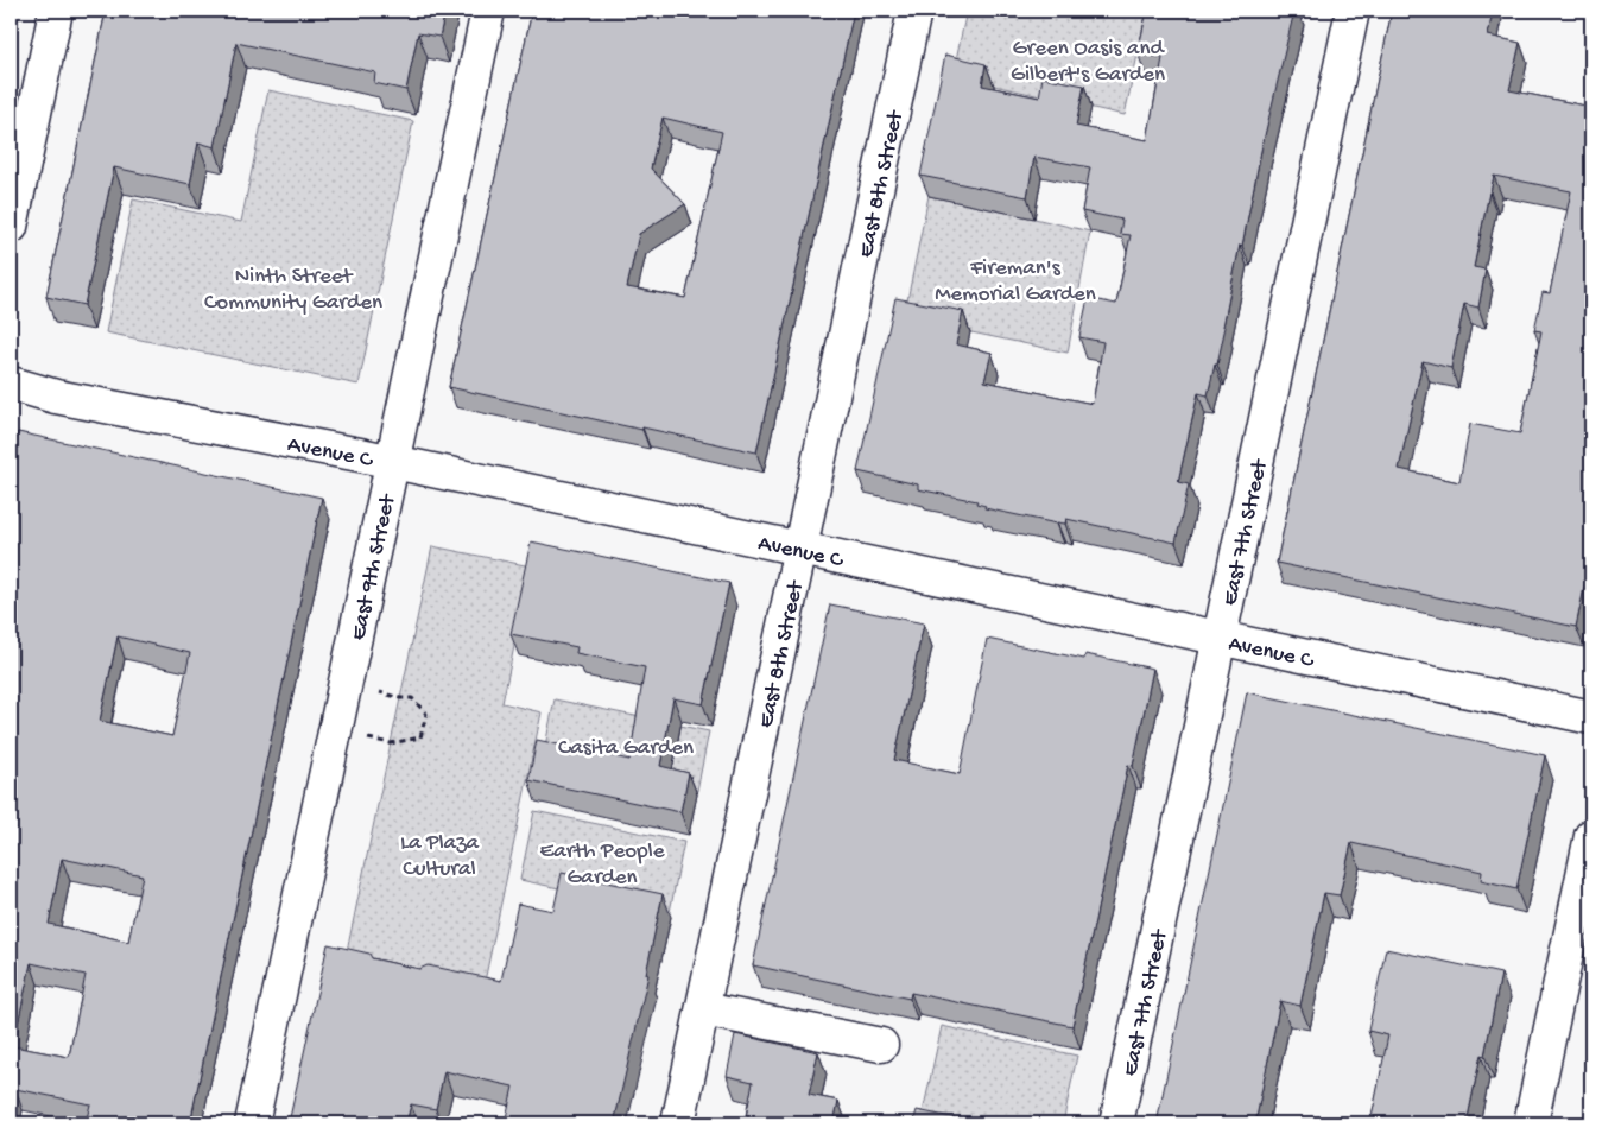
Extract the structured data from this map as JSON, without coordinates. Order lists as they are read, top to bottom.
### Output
{
  "streets": {
    "street": [
      "East 8th Street",
      "Avenue C",
      "East 7th Street",
      "East 9th Street"
    ]
  },
  "crossings": [
    ["East 8th Street", "Avenue C"],
    ["Avenue C", "East 7th Street"],
    ["Avenue C", "East 9th Street"]
  ],
  "parks": [
    "Green Oasis and Gilbert's Garden",
    "Fireman's Memorial Garden",
    "Ninth Street Community Garden",
    "Casita Garden",
    "La Plaza Cultural",
    "Earth People Garden"
  ]
}
